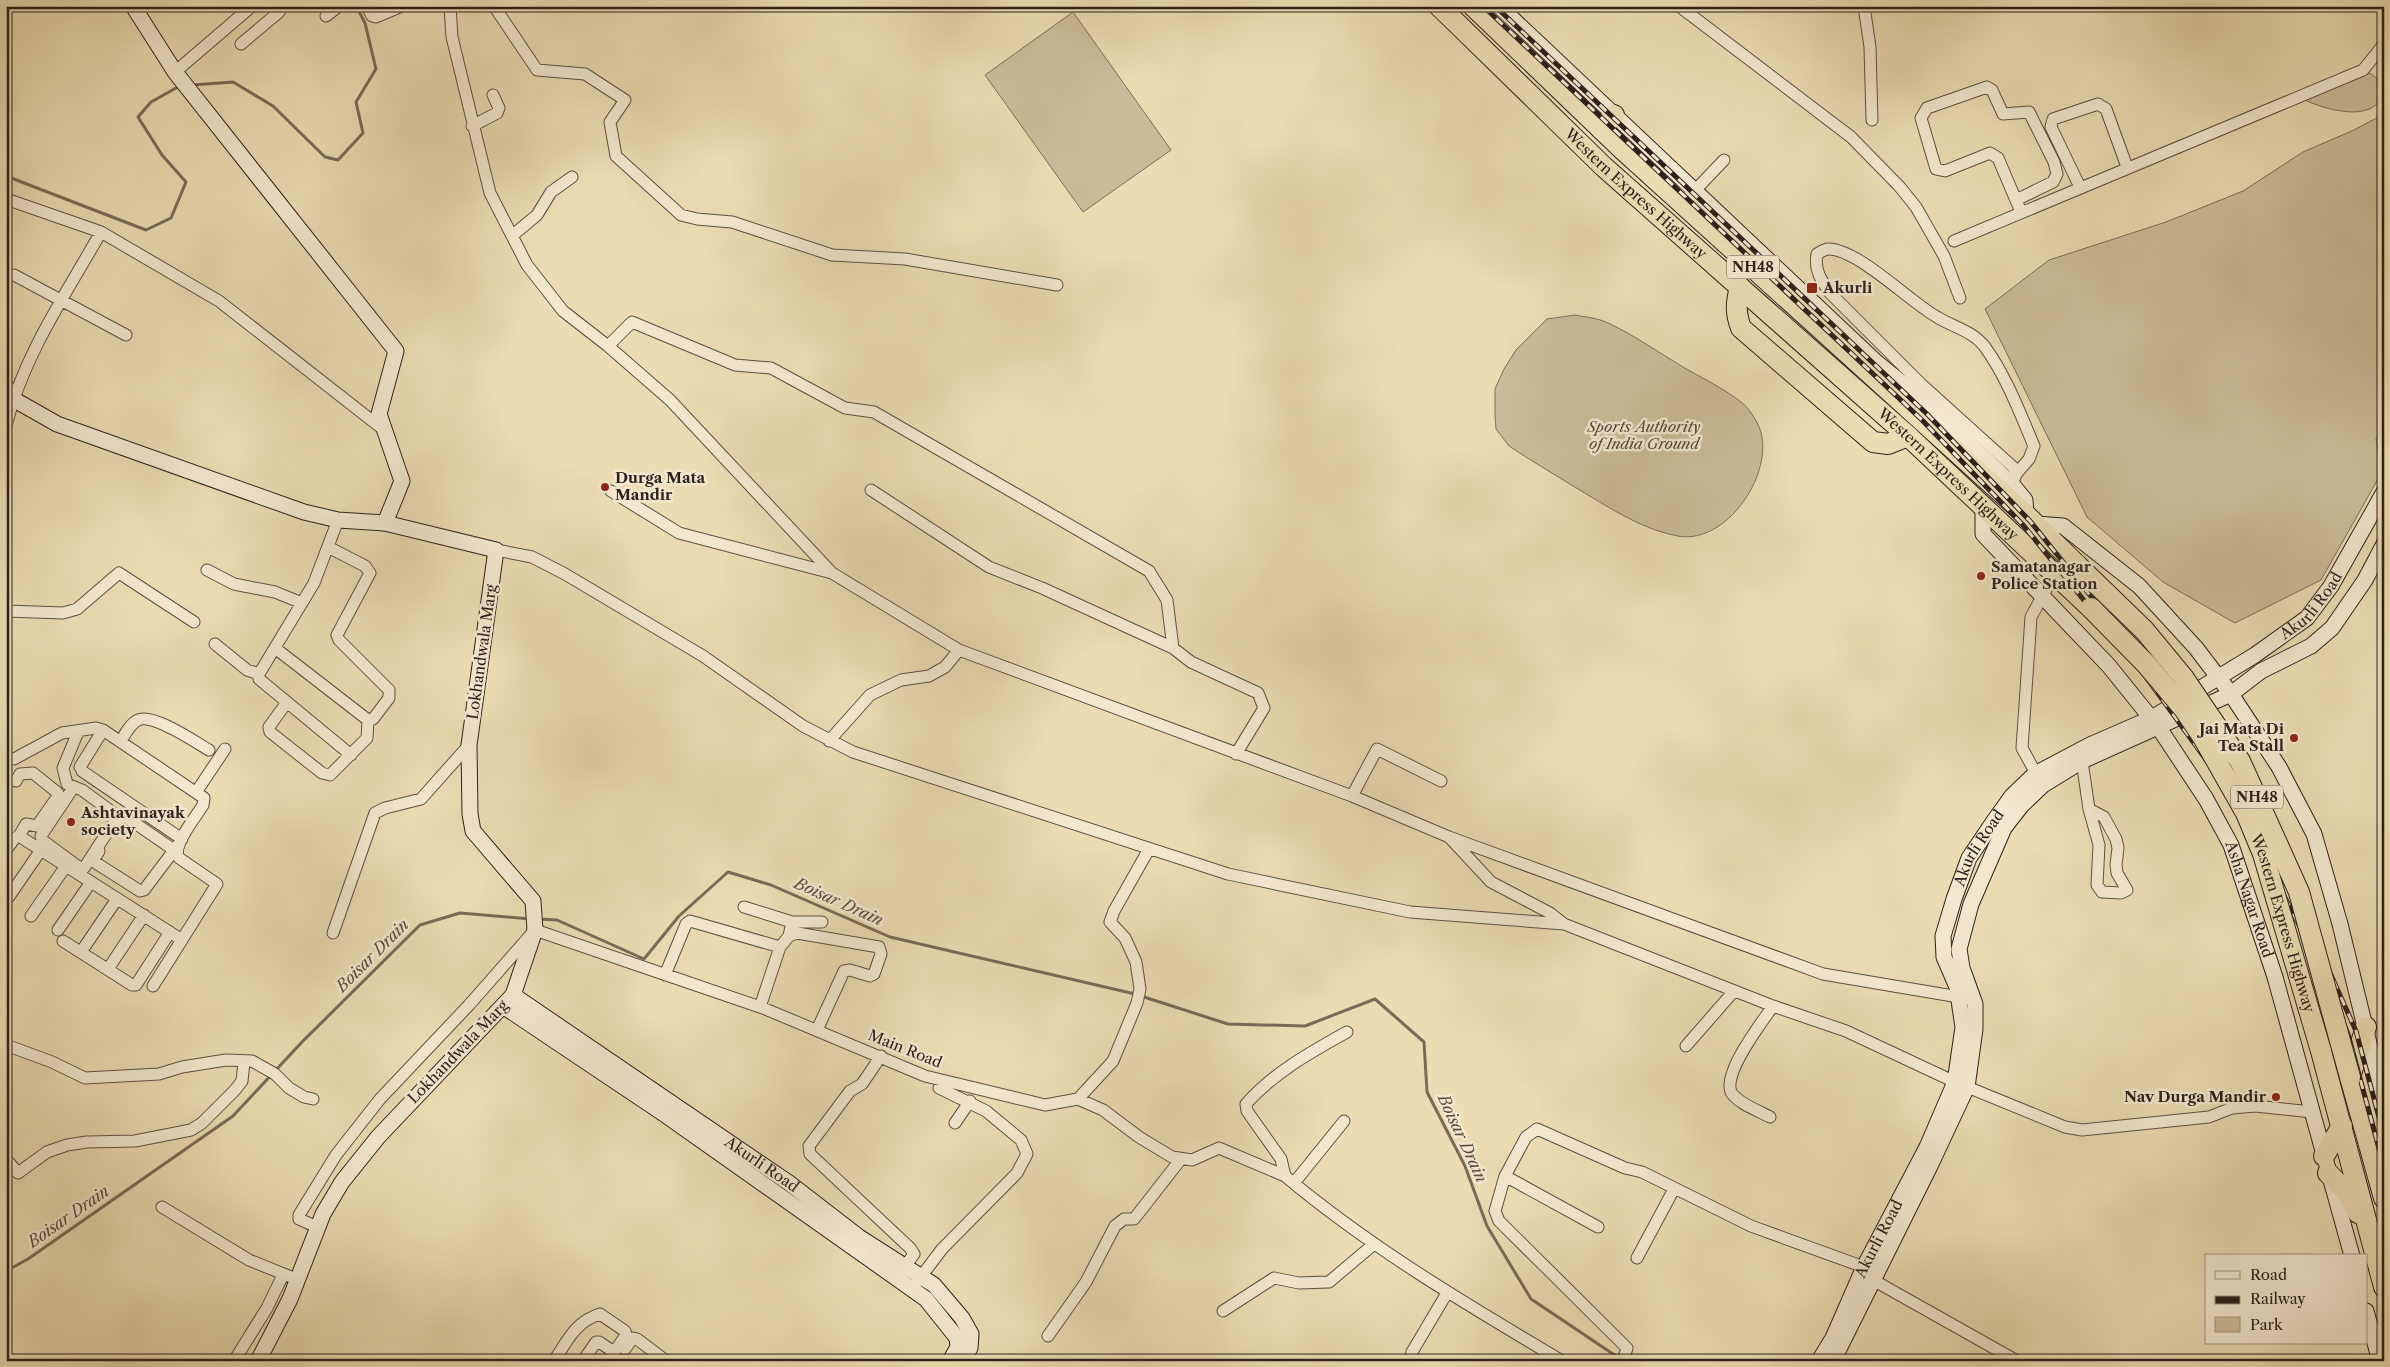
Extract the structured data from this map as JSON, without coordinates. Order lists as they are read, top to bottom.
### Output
{
  "streets": {
    "highway": ["Western Express Highway", "NH48"],
    "street": [
      "Akurli Road",
      "Lokhandwala Marg",
      "Asha Nagar Road",
      "Main Road"
    ]
  },
  "crossings": [
    ["Western Express Highway", "Asha Nagar Road"],
    ["Akurli Road", "Lokhandwala Marg"],
    ["Akurli Road", "Asha Nagar Road"],
    ["Lokhandwala Marg", "Main Road"]
  ],
  "water": ["Boisar Drain"],
  "parks": ["Sports Authority of India Ground"],
  "places": {
    "transit": ["Akurli"],
    "other": [
      "Durga Mata Mandir",
      "Samatanagar Police Station",
      "Jai Mata Di Tea Stall",
      "Ashtavinayak society",
      "Nav Durga Mandir"
    ]
  },
  "legend": ["Road", "Railway", "Park"]
}
